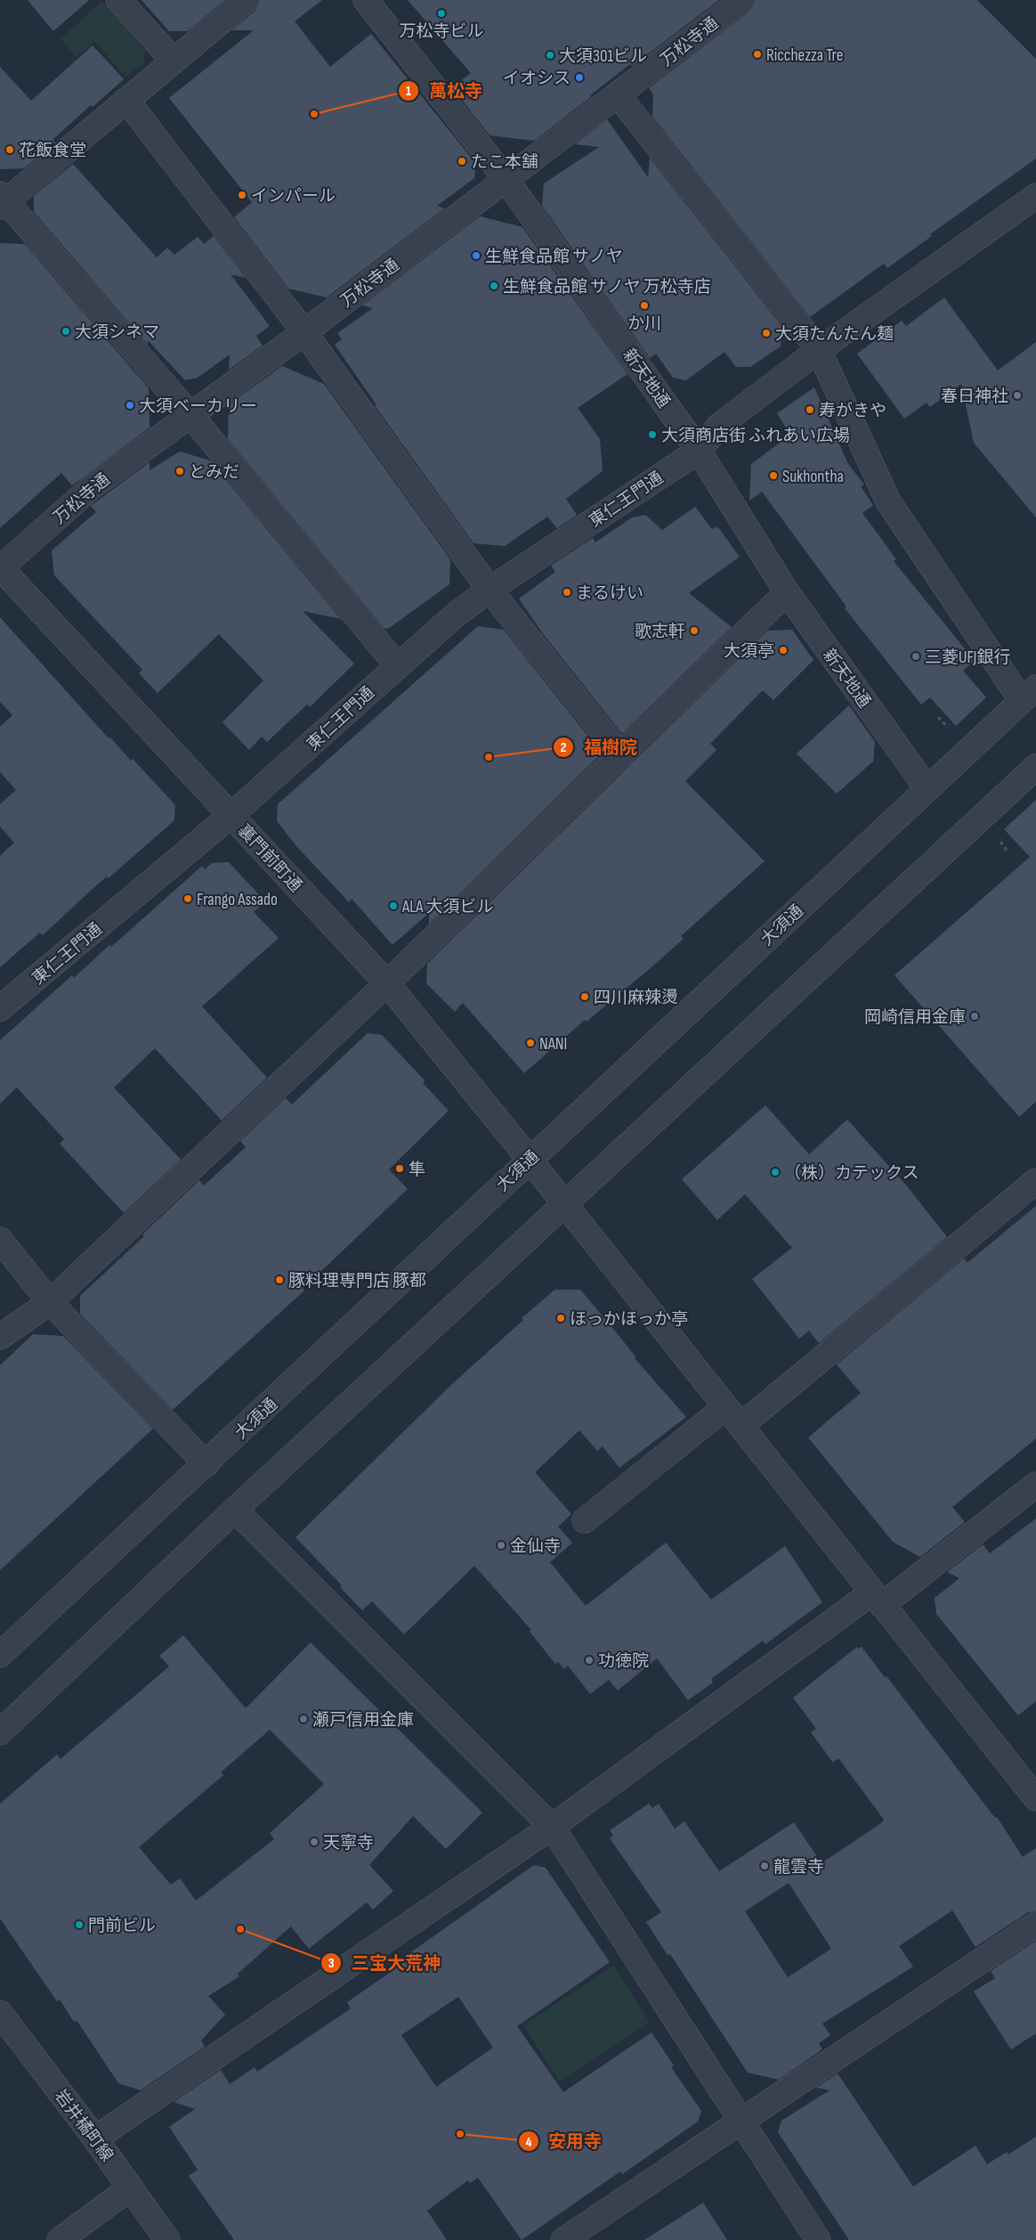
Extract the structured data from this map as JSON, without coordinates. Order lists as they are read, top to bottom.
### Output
{
  "streets": {
    "street": [
      "万松寺通",
      "新天地通",
      "東仁王門通",
      "裏門前町通",
      "大須通",
      "岩井橘町線"
    ]
  },
  "crossings": [
    ["万松寺通", "新天地通"],
    ["万松寺通", "裏門前町通"],
    ["新天地通", "東仁王門通"],
    ["新天地通", "大須通"],
    ["東仁王門通", "裏門前町通"],
    ["裏門前町通", "大須通"]
  ],
  "places": [
    "万松寺ビル",
    "Ricchezza Tre",
    "大須301ビル",
    "イオシス",
    "萬松寺",
    "花飯食堂",
    "たこ本舗",
    "インパール",
    "生鮮食品館 サノヤ",
    "生鮮食品館 サノヤ 万松寺店",
    "か川",
    "大須シネマ",
    "大須たんたん麺",
    "春日神社",
    "大須ベーカリー",
    "寿がきや",
    "大須商店街 ふれあい広場",
    "とみだ",
    "Sukhontha",
    "まるけい",
    "歌志軒",
    "大須亭",
    "三菱UFJ銀行",
    "福樹院",
    "Frango Assado",
    "ALA 大須ビル",
    "四川麻辣燙",
    "岡崎信用金庫",
    "NANI",
    "隼",
    "（株）カテックス",
    "豚料理専門店 豚都",
    "ほっかほっか亭",
    "金仙寺",
    "功徳院",
    "瀬戸信用金庫",
    "天寧寺",
    "龍雲寺",
    "門前ビル",
    "三宝大荒神",
    "安用寺"
  ]
}
